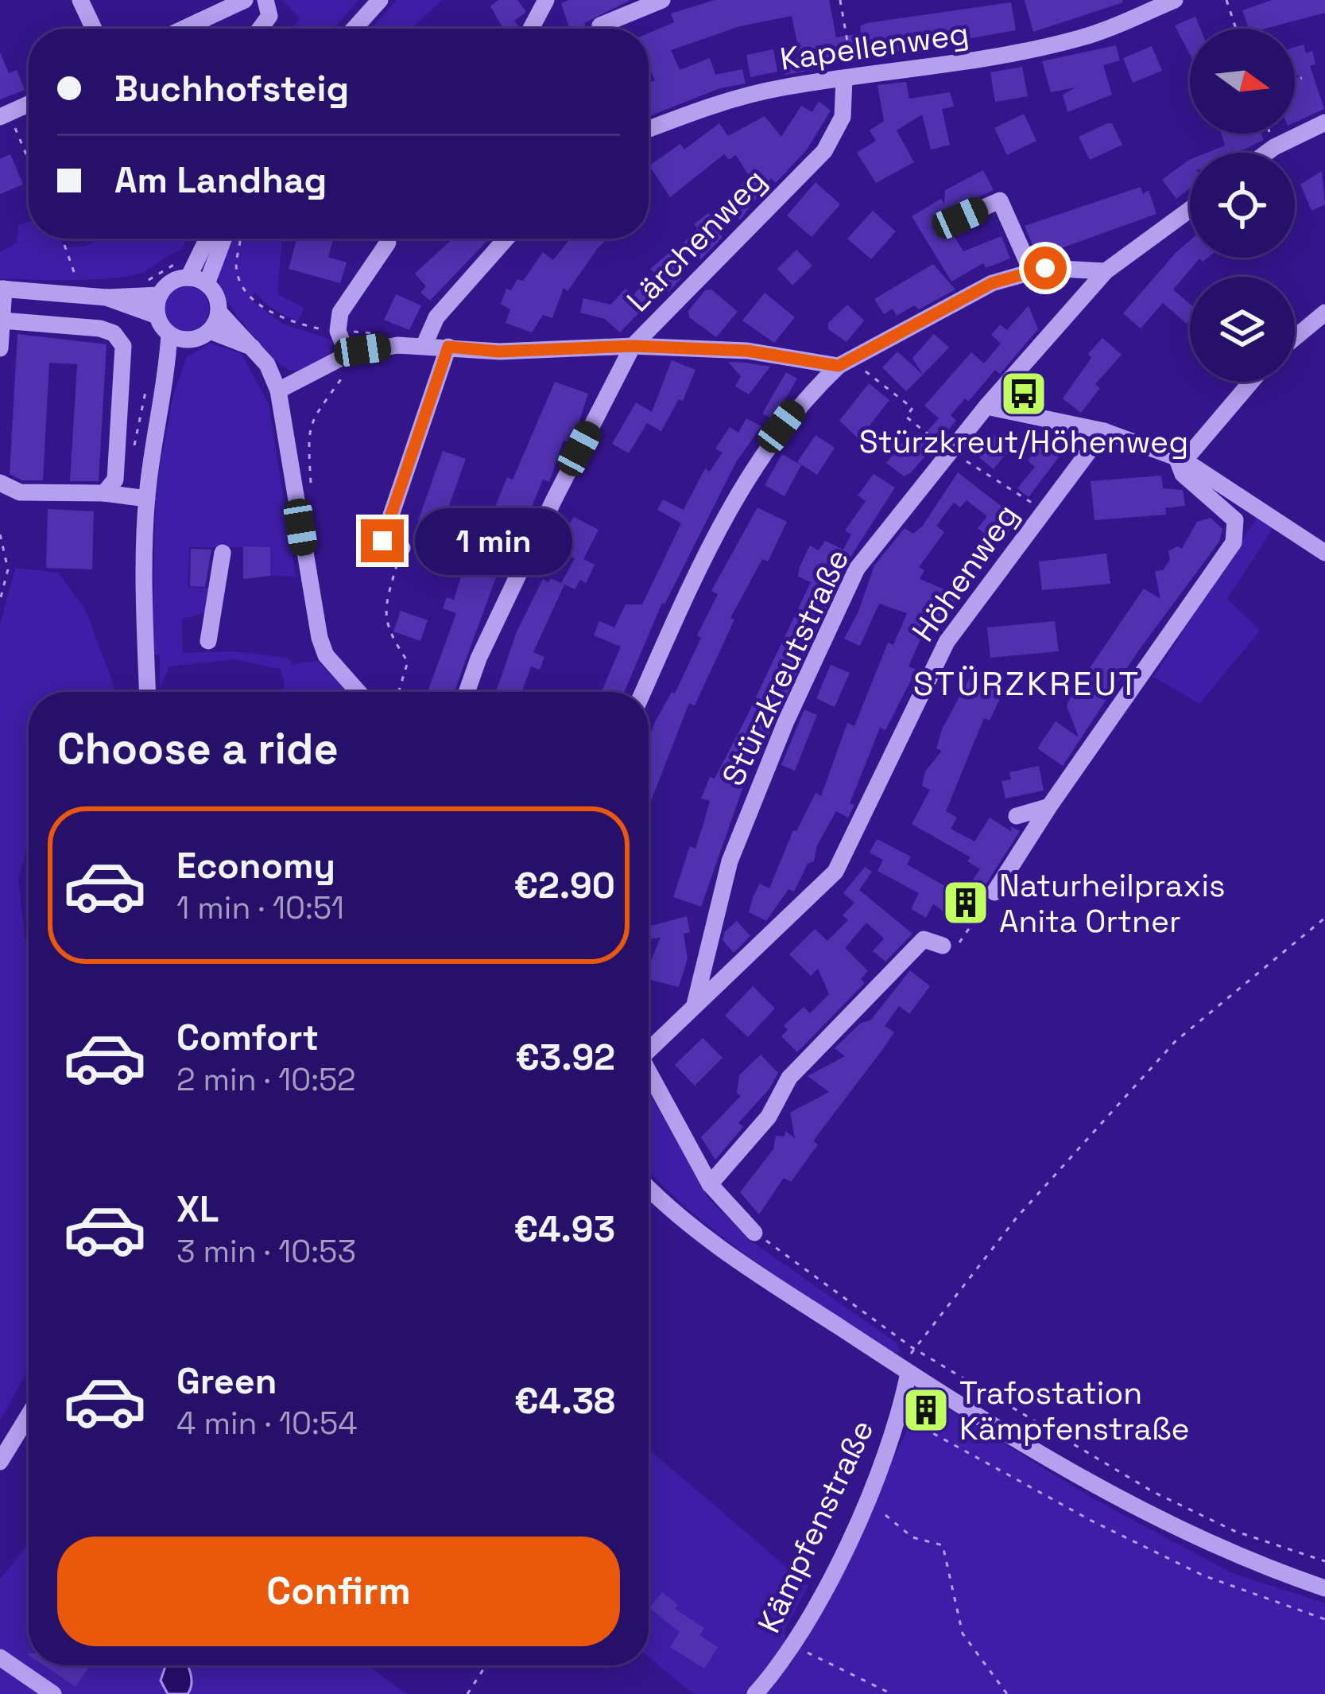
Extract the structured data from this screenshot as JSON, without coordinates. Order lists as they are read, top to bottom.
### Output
{
  "streets": {
    "street": [
      "Kapellenweg",
      "Lärchenweg",
      "Höhenweg",
      "Stürzkreutstraße",
      "Kämpfenstraße"
    ]
  },
  "crossings": [
    ["Kapellenweg", "Lärchenweg"],
    ["Höhenweg", "Stürzkreutstraße"]
  ],
  "districts": ["STÜRZKREUT"],
  "places": {
    "bus stop": ["Stürzkreut/Höhenweg"],
    "building": ["Naturheilpraxis Anita Ortner", "Trafostation Kämpfenstraße"]
  },
  "north": "right",
  "page": {
    "banner": ["Buchhofsteig", "Am Landhag"],
    "bubble": "1 min",
    "heading": "Choose a ride",
    "list": [
      {
        "name": "Economy",
        "note": "1 min · 10:51",
        "value": "€2.90"
      },
      {
        "name": "Comfort",
        "note": "2 min · 10:52",
        "value": "€3.92"
      },
      {
        "name": "XL",
        "note": "3 min · 10:53",
        "value": "€4.93"
      },
      {
        "name": "Green",
        "note": "4 min · 10:54",
        "value": "€4.38"
      }
    ],
    "buttons": "Confirm"
  }
}
